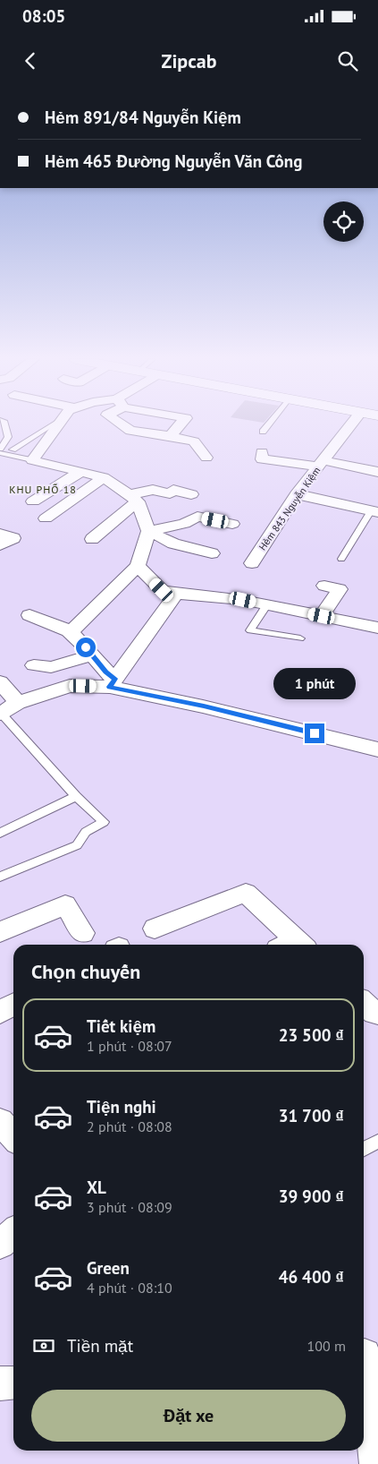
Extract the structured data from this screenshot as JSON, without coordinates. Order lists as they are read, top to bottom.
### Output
{
  "streets": {
    "street": ["Hẻm 843 Nguyễn Kiệm"]
  },
  "districts": ["KHU PHỐ 18"],
  "page": {
    "status": "08:05",
    "header": "Zipcab",
    "banner": ["Hẻm 891/84 Nguyễn Kiệm", "Hẻm 465 Đường Nguyễn Văn Công"],
    "bubble": "1 phút",
    "heading": "Chọn chuyến",
    "list": [
      {
        "name": "Tiết kiệm",
        "note": "1 phút · 08:07",
        "value": "23 500 ₫"
      },
      {
        "name": "Tiện nghi",
        "note": "2 phút · 08:08",
        "value": "31 700 ₫"
      },
      {
        "name": "XL",
        "note": "3 phút · 08:09",
        "value": "39 900 ₫"
      },
      {
        "name": "Green",
        "note": "4 phút · 08:10",
        "value": "46 400 ₫"
      }
    ],
    "pay": ["Tiền mặt", "100 m"],
    "buttons": "Đặt xe"
  }
}
